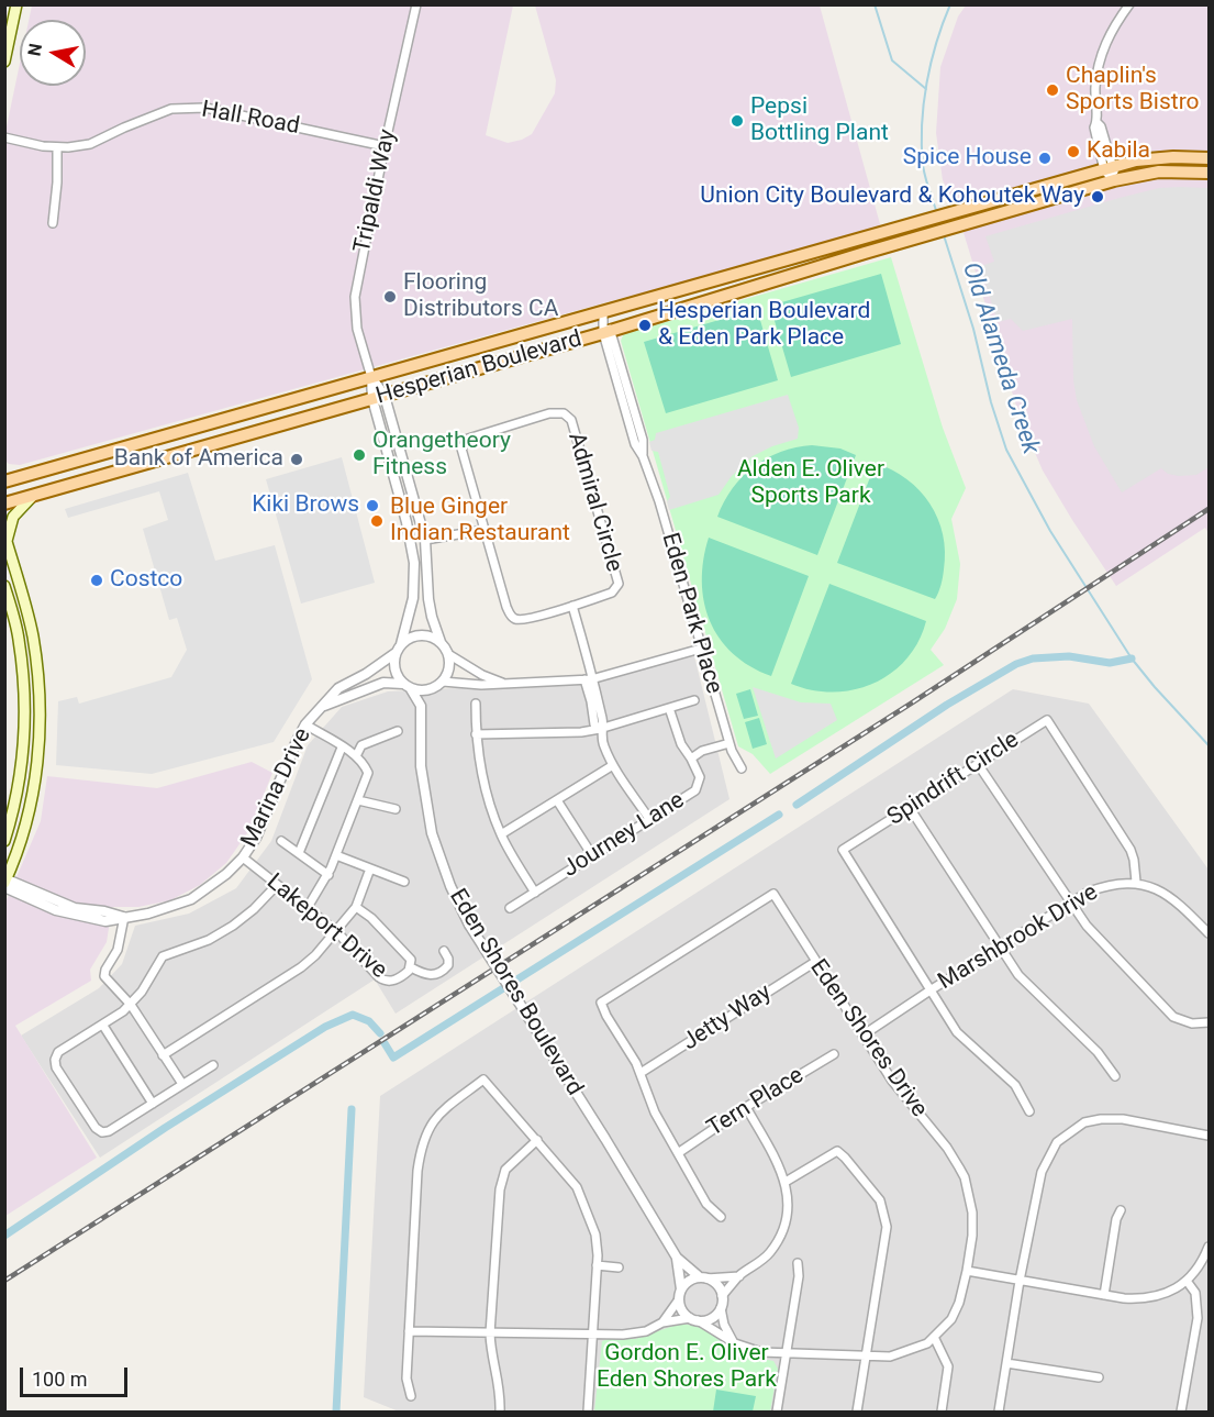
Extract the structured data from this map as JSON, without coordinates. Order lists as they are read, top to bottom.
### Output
{
  "streets": {
    "main road": ["Hesperian Boulevard"],
    "street": [
      "Hall Road",
      "Tripaldi Way",
      "Admiral Circle",
      "Eden Park Place",
      "Spindrift Circle",
      "Marina Drive",
      "Journey Lane",
      "Lakeport Drive",
      "Marshbrook Drive",
      "Eden Shores Boulevard",
      "Jetty Way",
      "Eden Shores Drive",
      "Tern Place"
    ]
  },
  "crossings": [
    ["Hall Road", "Tripaldi Way"],
    ["Tripaldi Way", "Hesperian Boulevard"],
    ["Hesperian Boulevard", "Eden Park Place"],
    ["Spindrift Circle", "Marshbrook Drive"],
    ["Marina Drive", "Lakeport Drive"],
    ["Marshbrook Drive", "Eden Shores Drive"],
    ["Eden Shores Boulevard", "Eden Shores Drive"],
    ["Jetty Way", "Eden Shores Drive"],
    ["Eden Shores Drive", "Tern Place"]
  ],
  "water": ["Old Alameda Creek"],
  "parks": ["Alden E. Oliver Sports Park", "Gordon E. Oliver Eden Shores Park"],
  "places": [
    "Chaplin's Sports Bistro",
    "Pepsi Bottling Plant",
    "Kabila",
    "Spice House",
    "Union City Boulevard & Kohoutek Way",
    "Flooring Distributors CA",
    "Hesperian Boulevard & Eden Park Place",
    "Orangetheory Fitness",
    "Bank of America",
    "Kiki Brows",
    "Blue Ginger Indian Restaurant",
    "Costco"
  ],
  "scale_bar": "100 m",
  "north": "left"
}
